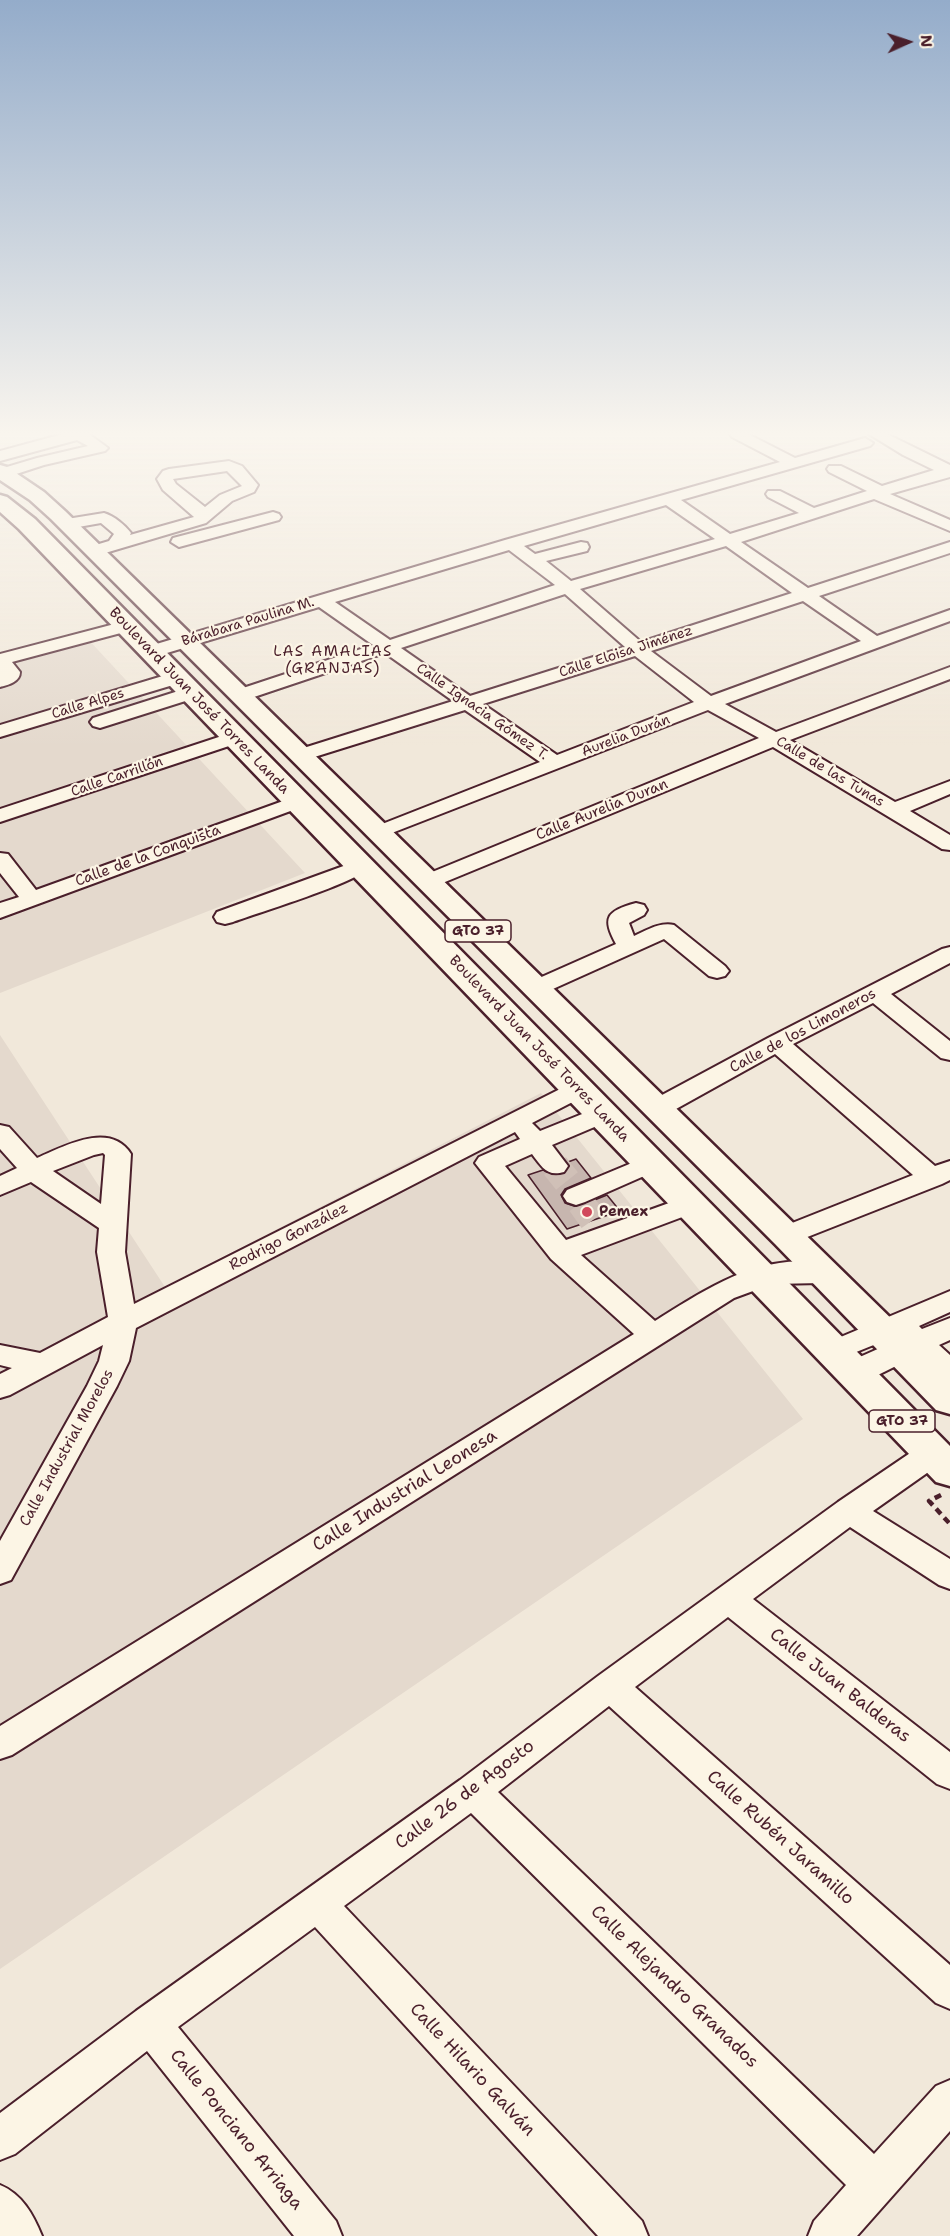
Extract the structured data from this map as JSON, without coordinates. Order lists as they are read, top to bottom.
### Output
{
  "streets": {
    "main road": ["Boulevard Juan José Torres Landa", "GTO 37"],
    "street": [
      "Bárabara Paulina M.",
      "Calle Eloisa Jiménez",
      "Calle Alpes",
      "Calle Ignacia Gómez T.",
      "Aurelia Durán",
      "Calle de las Tunas",
      "Calle Carrillón",
      "Calle Aurelia Duran",
      "Calle de la Conquista",
      "Calle de los Limoneros",
      "Rodrigo González",
      "Calle Industrial Morelos",
      "Calle Industrial Leonesa",
      "Calle Juan Balderas",
      "Calle 26 de Agosto",
      "Calle Rubén Jaramillo",
      "Calle Alejandro Granados",
      "Calle Hilario Galván",
      "Calle Ponciano Arriaga"
    ]
  },
  "crossings": [
    ["Bárabara Paulina M.", "Boulevard Juan José Torres Landa"],
    ["Bárabara Paulina M.", "Calle Ignacia Gómez T."],
    ["Bárabara Paulina M.", "Calle de las Tunas"],
    ["Calle Eloisa Jiménez", "Boulevard Juan José Torres Landa"],
    ["Calle Eloisa Jiménez", "Calle Ignacia Gómez T."],
    ["Calle Eloisa Jiménez", "Calle de las Tunas"],
    ["Boulevard Juan José Torres Landa", "Calle Alpes"],
    ["Boulevard Juan José Torres Landa", "Aurelia Durán"],
    ["Boulevard Juan José Torres Landa", "Calle Carrillón"],
    ["Boulevard Juan José Torres Landa", "Calle Aurelia Duran"],
    ["Boulevard Juan José Torres Landa", "Calle de la Conquista"],
    ["Boulevard Juan José Torres Landa", "Calle de los Limoneros"],
    ["Boulevard Juan José Torres Landa", "Rodrigo González"],
    ["Boulevard Juan José Torres Landa", "Calle Industrial Leonesa"],
    ["Boulevard Juan José Torres Landa", "Calle 26 de Agosto"],
    ["Calle Ignacia Gómez T.", "Aurelia Durán"],
    ["Aurelia Durán", "Calle de las Tunas"],
    ["Calle de las Tunas", "Calle Aurelia Duran"],
    ["Rodrigo González", "Calle Industrial Morelos"],
    ["Calle Juan Balderas", "Calle 26 de Agosto"],
    ["Calle 26 de Agosto", "Calle Rubén Jaramillo"],
    ["Calle 26 de Agosto", "Calle Alejandro Granados"],
    ["Calle 26 de Agosto", "Calle Hilario Galván"],
    ["Calle 26 de Agosto", "Calle Ponciano Arriaga"]
  ],
  "districts": ["LAS AMALIAS (GRANJAS)"],
  "places": ["Pemex"],
  "north": "right"
}
